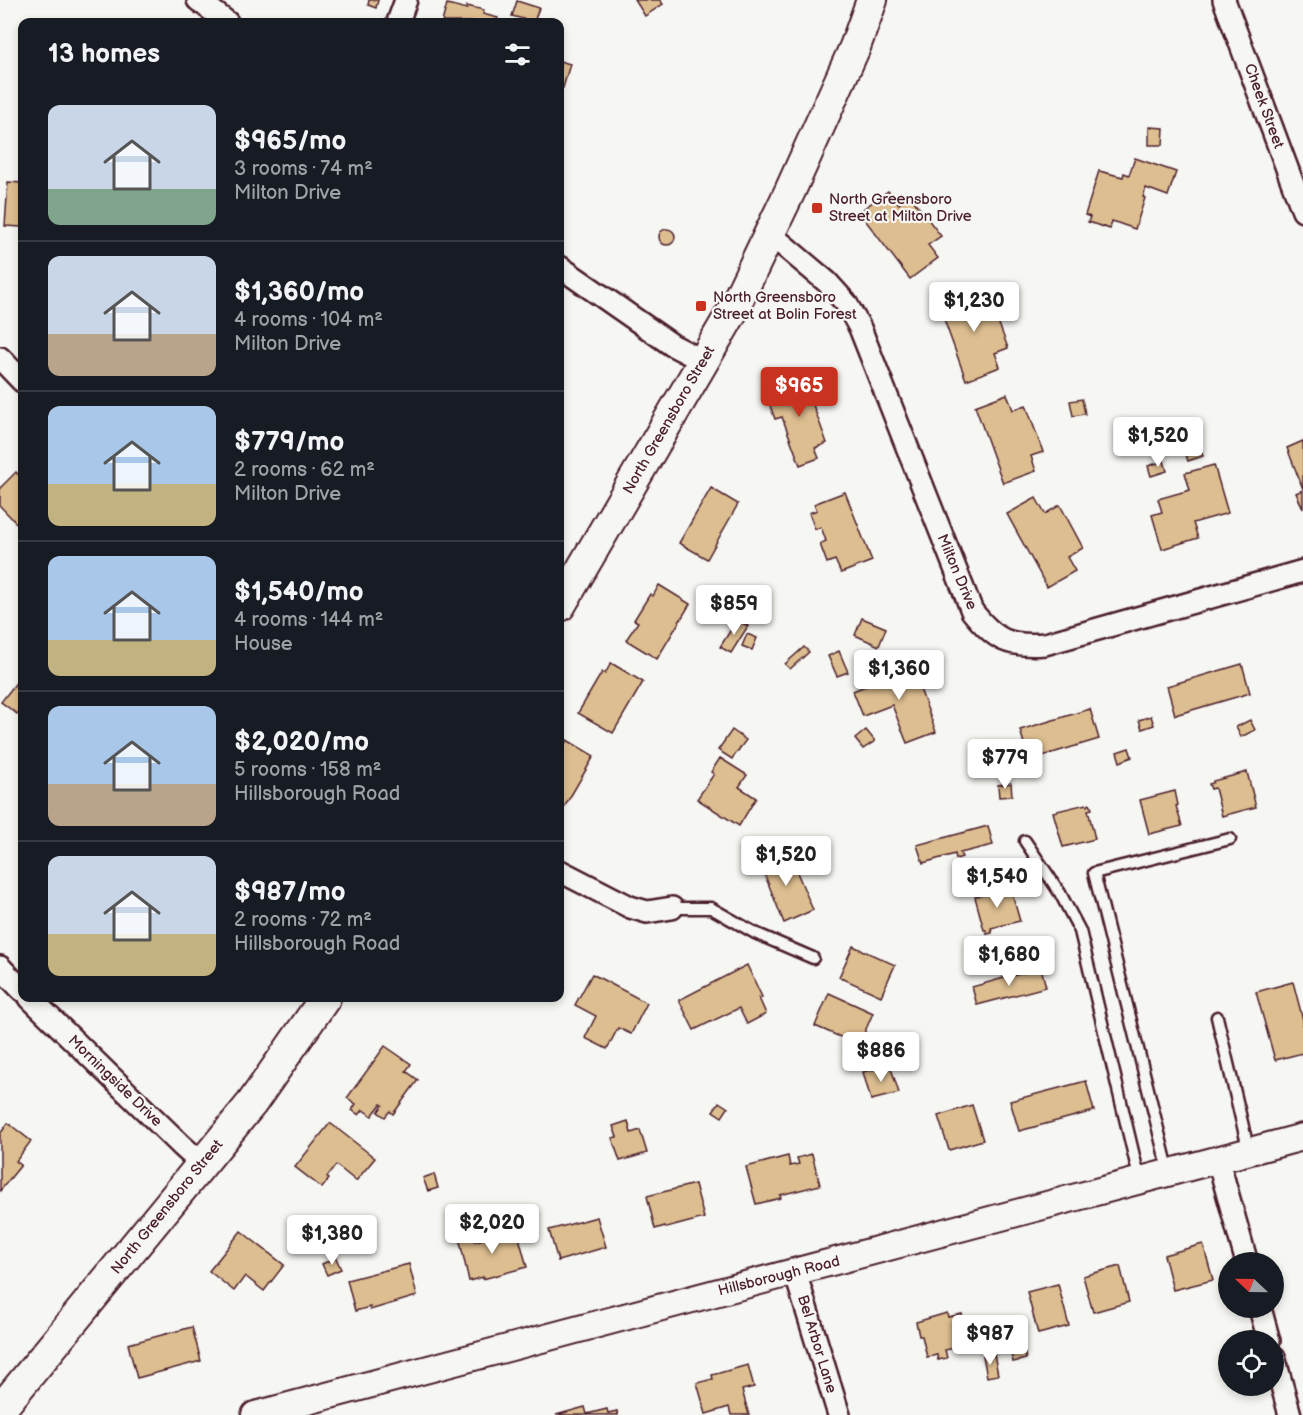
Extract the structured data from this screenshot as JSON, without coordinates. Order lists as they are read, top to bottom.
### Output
{
  "streets": {
    "main road": ["North Greensboro Street"],
    "street": [
      "Cheek Street",
      "Milton Drive",
      "Morningside Drive",
      "Hillsborough Road",
      "Bel Arbor Lane"
    ]
  },
  "crossings": [
    ["North Greensboro Street", "Milton Drive"],
    ["North Greensboro Street", "Morningside Drive"],
    ["Hillsborough Road", "Bel Arbor Lane"]
  ],
  "places": {
    "transit": ["North Greensboro Street at Milton Drive", "North Greensboro Street at Bolin Forest"]
  },
  "north": "left",
  "page": {
    "heading": "13 homes",
    "list": [
      {
        "name": "$965/mo",
        "note": "3 rooms · 74 m² · Milton Drive"
      },
      {
        "name": "$1,360/mo",
        "note": "4 rooms · 104 m² · Milton Drive"
      },
      {
        "name": "$779/mo",
        "note": "2 rooms · 62 m² · Milton Drive"
      },
      {
        "name": "$1,540/mo",
        "note": "4 rooms · 144 m² · House"
      },
      {
        "name": "$2,020/mo",
        "note": "5 rooms · 158 m² · Hillsborough Road"
      },
      {
        "name": "$987/mo",
        "note": "2 rooms · 72 m² · Hillsborough Road"
      }
    ],
    "price": [
      "$1,230",
      "$965",
      "$1,520",
      "$859",
      "$1,360",
      "$779",
      "$1,520",
      "$1,540",
      "$1,680",
      "$886",
      "$2,020",
      "$1,380",
      "$987"
    ]
  }
}
